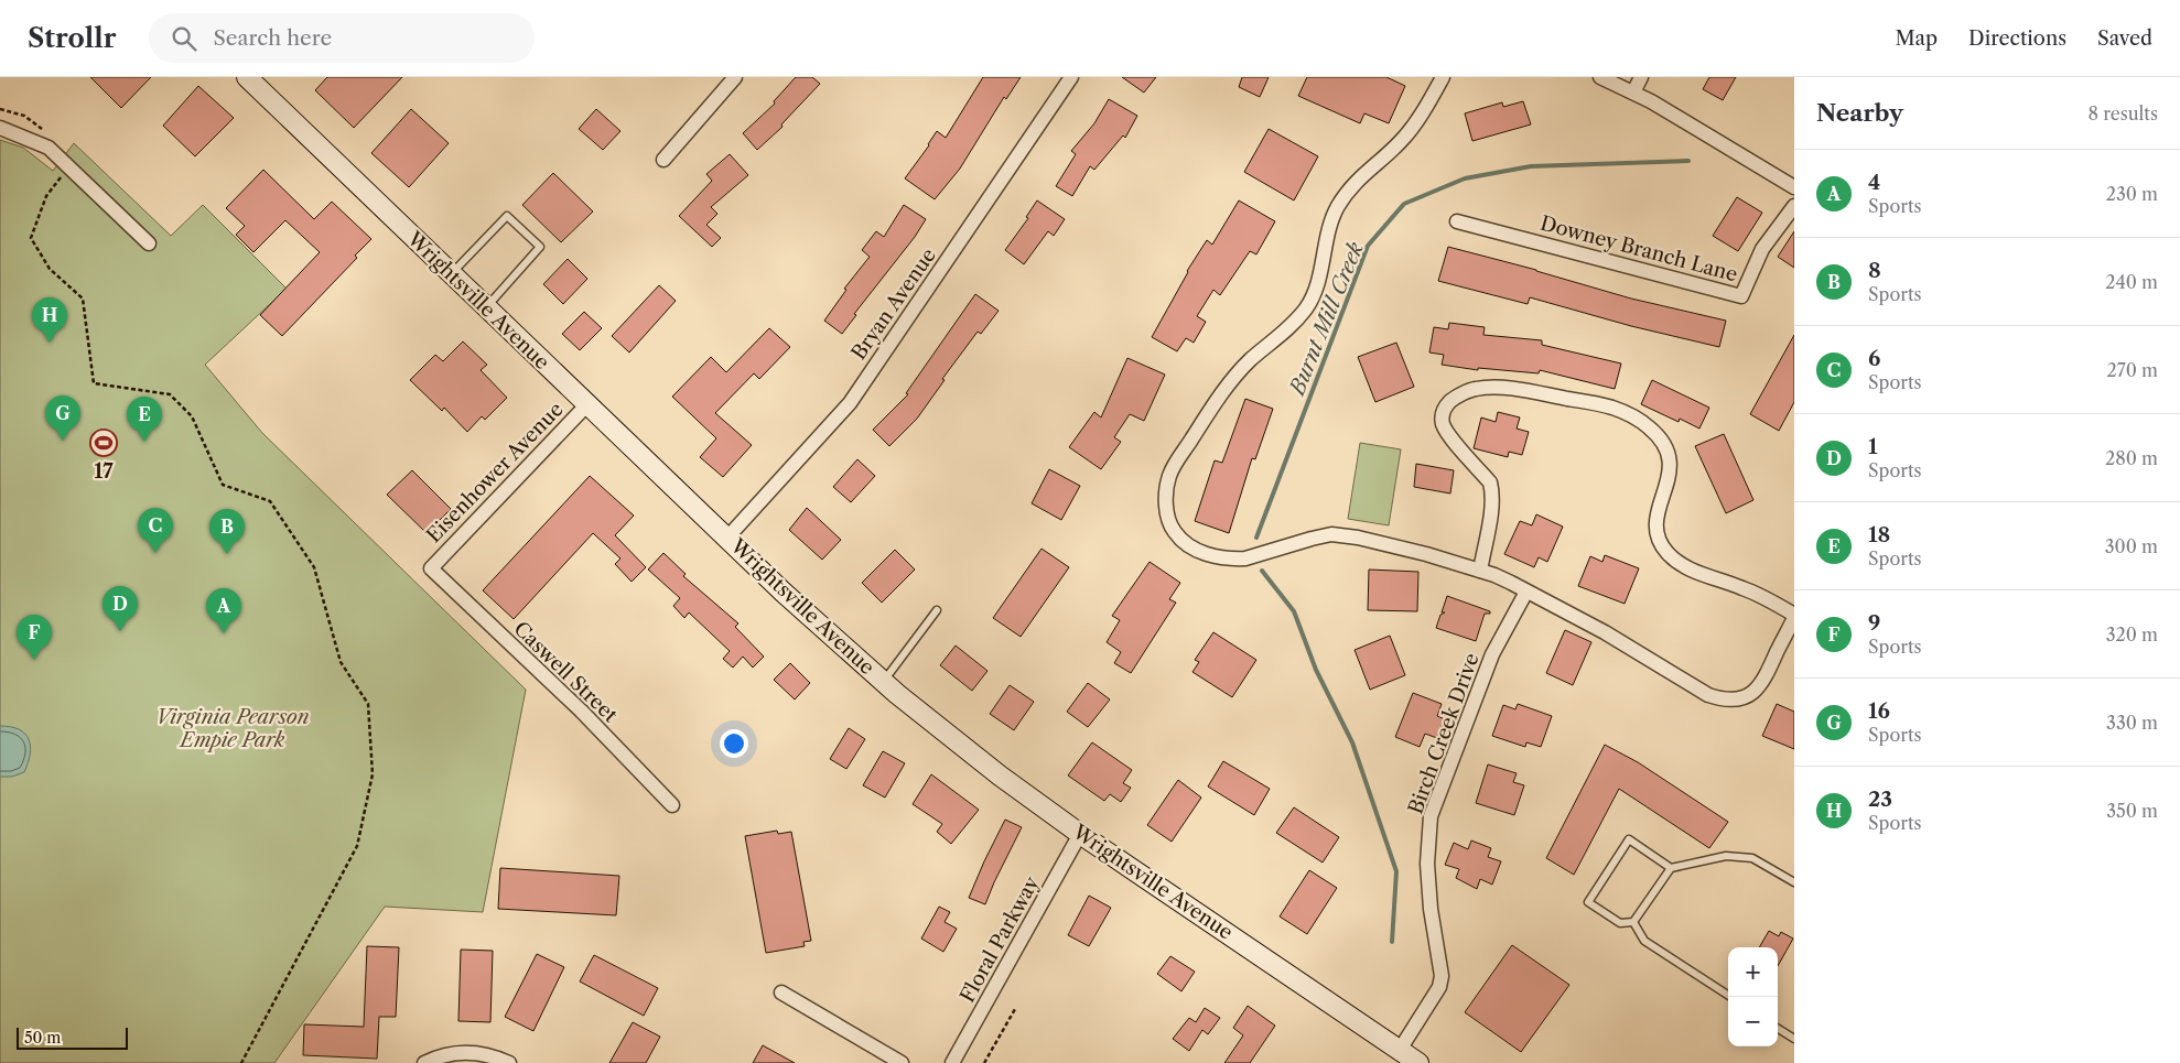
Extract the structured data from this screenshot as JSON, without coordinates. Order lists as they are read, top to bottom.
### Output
{
  "streets": {
    "street": [
      "Downey Branch Lane",
      "Wrightsville Avenue",
      "Bryan Avenue",
      "Eisenhower Avenue",
      "Caswell Street",
      "Birch Creek Drive",
      "Floral Parkway"
    ]
  },
  "crossings": [
    ["Wrightsville Avenue", "Bryan Avenue"],
    ["Wrightsville Avenue", "Eisenhower Avenue"],
    ["Wrightsville Avenue", "Birch Creek Drive"],
    ["Wrightsville Avenue", "Floral Parkway"],
    ["Eisenhower Avenue", "Caswell Street"]
  ],
  "water": ["Burnt Mill Creek"],
  "parks": ["Virginia Pearson Empie Park"],
  "places": {
    "sports": ["17"]
  },
  "scale_bar": "50 m",
  "page": {
    "header": "Strollr",
    "search": "Search here",
    "nav": ["Map", "Directions", "Saved"],
    "heading": ["Nearby", "8 results"],
    "list": [
      {
        "mark": "A",
        "name": "4",
        "note": "Sports",
        "value": "230 m"
      },
      {
        "mark": "B",
        "name": "8",
        "note": "Sports",
        "value": "240 m"
      },
      {
        "mark": "C",
        "name": "6",
        "note": "Sports",
        "value": "270 m"
      },
      {
        "mark": "D",
        "name": "1",
        "note": "Sports",
        "value": "280 m"
      },
      {
        "mark": "E",
        "name": "18",
        "note": "Sports",
        "value": "300 m"
      },
      {
        "mark": "F",
        "name": "9",
        "note": "Sports",
        "value": "320 m"
      },
      {
        "mark": "G",
        "name": "16",
        "note": "Sports",
        "value": "330 m"
      },
      {
        "mark": "H",
        "name": "23",
        "note": "Sports",
        "value": "350 m"
      }
    ],
    "pins": [
      "H",
      "G",
      "E",
      "C",
      "B",
      "D",
      "A",
      "F"
    ],
    "map_buttons": ["+", "−"],
    "scale": "50 m"
  }
}
